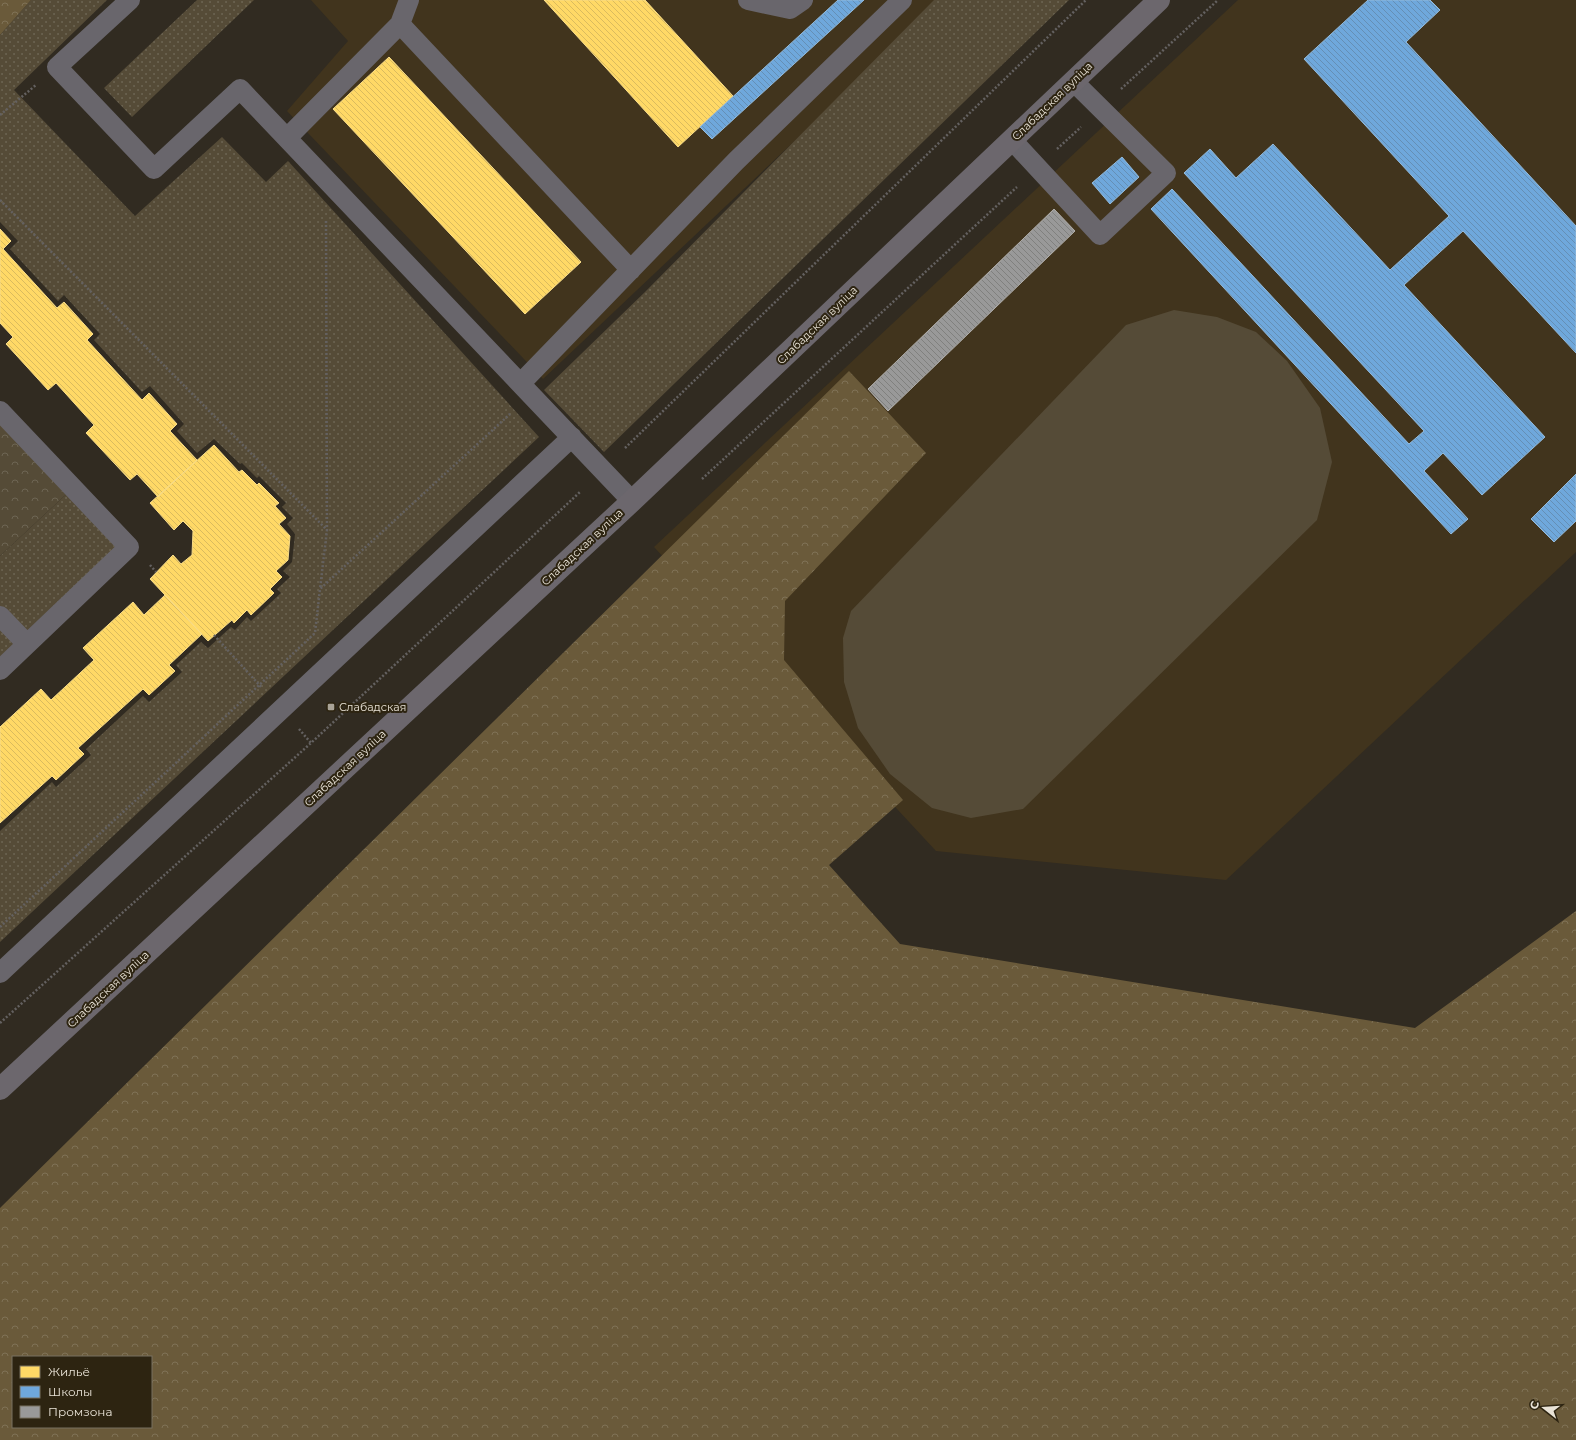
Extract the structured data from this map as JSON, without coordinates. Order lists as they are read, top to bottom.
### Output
{
  "streets": {
    "street": ["Слабадская вуліца"]
  },
  "places": {
    "transit": ["Слабадская"]
  },
  "legend": ["Жильё", "Школы", "Промзона"],
  "north": "left"
}
